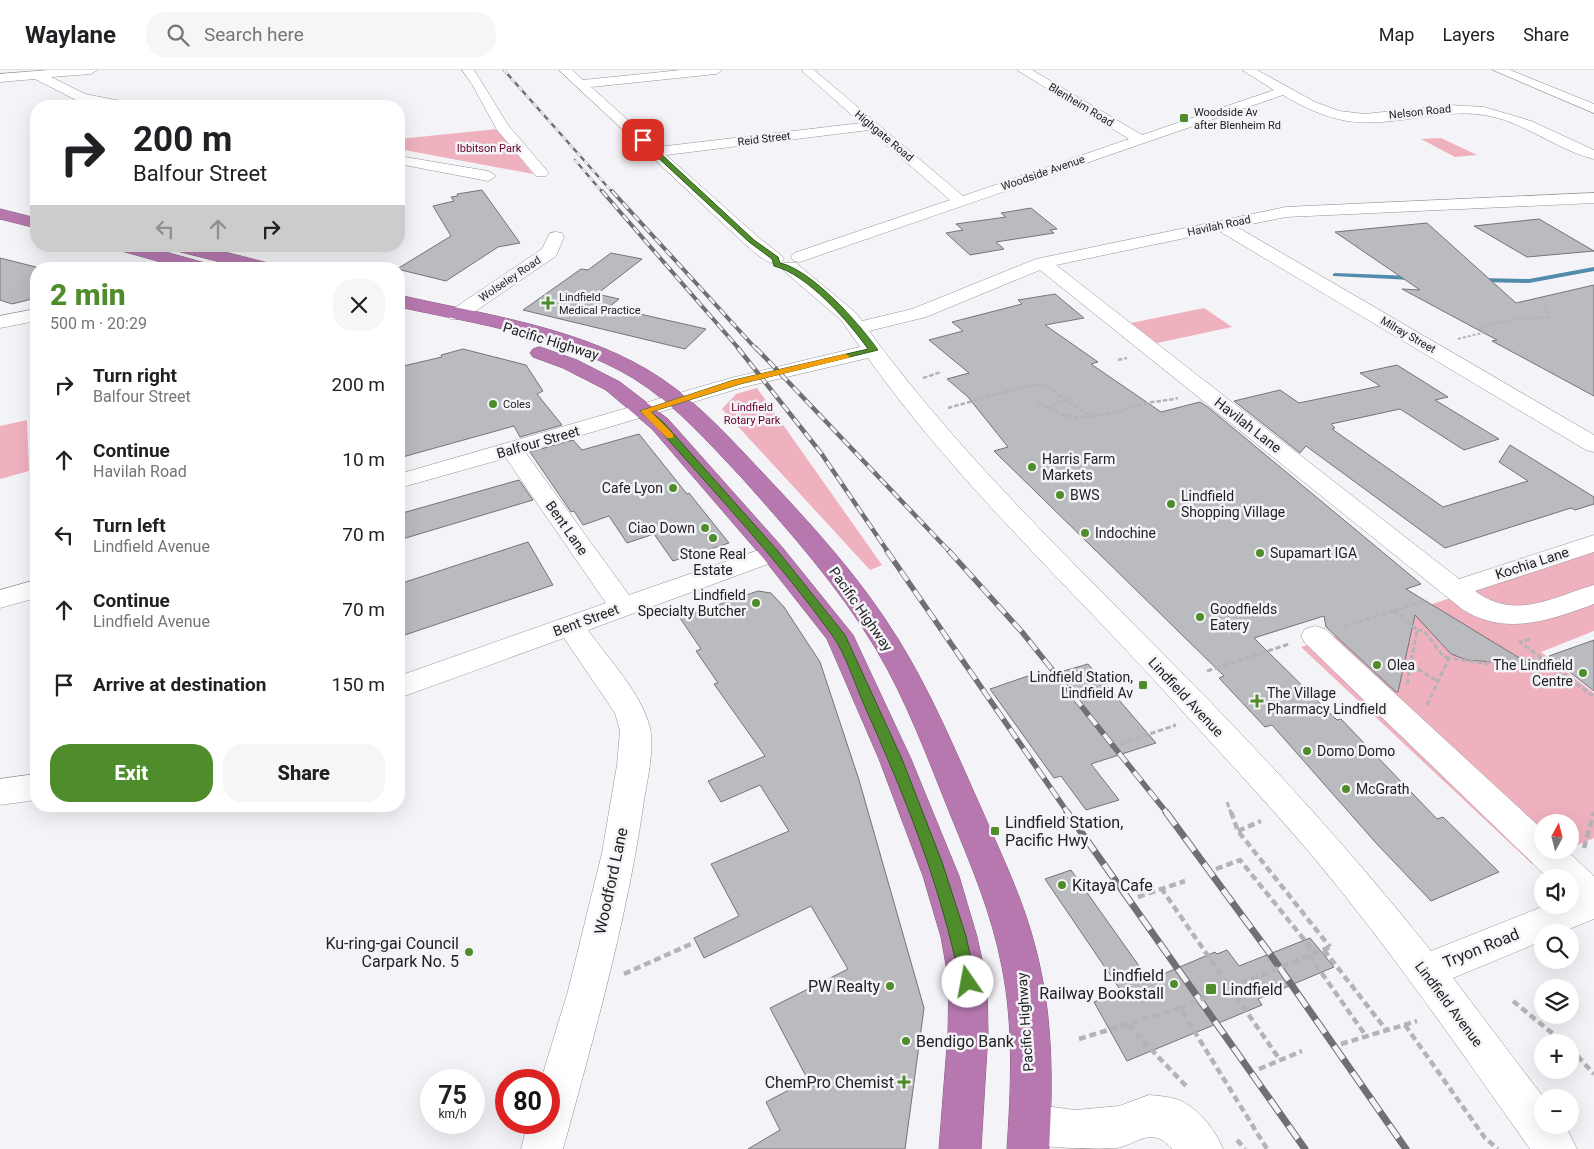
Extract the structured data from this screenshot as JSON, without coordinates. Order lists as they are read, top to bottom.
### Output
{
  "streets": {
    "highway": ["Pacific Highway"],
    "street": [
      "Blenheim Road",
      "Nelson Road",
      "Highgate Road",
      "Reid Street",
      "Woodside Avenue",
      "Havilah Road",
      "Wolseley Road",
      "Milray Street",
      "Havilah Lane",
      "Balfour Street",
      "Bent Lane",
      "Kochia Lane",
      "Bent Street",
      "Lindfield Avenue",
      "Woodford Lane",
      "Tryon Road"
    ]
  },
  "crossings": [
    ["Blenheim Road", "Woodside Avenue"],
    ["Nelson Road", "Woodside Avenue"],
    ["Highgate Road", "Reid Street"],
    ["Highgate Road", "Woodside Avenue"],
    ["Reid Street", "Lindfield Avenue"],
    ["Woodside Avenue", "Lindfield Avenue"],
    ["Havilah Road", "Milray Street"],
    ["Havilah Road", "Havilah Lane"],
    ["Havilah Road", "Lindfield Avenue"],
    ["Wolseley Road", "Pacific Highway"],
    ["Pacific Highway", "Balfour Street"],
    ["Pacific Highway", "Bent Street"],
    ["Havilah Lane", "Kochia Lane"],
    ["Balfour Street", "Bent Lane"],
    ["Bent Lane", "Bent Street"],
    ["Bent Street", "Woodford Lane"],
    ["Lindfield Avenue", "Tryon Road"]
  ],
  "parks": ["Ibbitson Park", "Lindfield Rotary Park"],
  "places": {
    "transit": [
      "Woodside Av after Blenheim Rd",
      "Lindfield Station, Lindfield Av",
      "Lindfield Station, Pacific Hwy",
      "Lindfield"
    ],
    "health": ["Lindfield Medical Practice", "The Village Pharmacy Lindfield", "ChemPro Chemist"],
    "other": [
      "Coles",
      "Harris Farm Markets",
      "Cafe Lyon",
      "BWS",
      "Lindfield Shopping Village",
      "Ciao Down",
      "Indochine",
      "Stone Real Estate",
      "Supamart IGA",
      "Lindfield Specialty Butcher",
      "Goodfields Eatery",
      "Olea",
      "The Lindfield Centre",
      "Domo Domo",
      "McGrath",
      "Kitaya Cafe",
      "Ku-ring-gai Council Carpark No. 5",
      "Lindfield Railway Bookstall",
      "PW Realty",
      "Bendigo Bank"
    ]
  },
  "north": "top",
  "page": {
    "header": "Waylane",
    "search": "Search here",
    "nav": ["Map", "Layers", "Share"],
    "turn": ["200 m", "Balfour Street"],
    "heading": ["2 min", "500 m · 20:29"],
    "list": [
      {
        "name": "Turn right",
        "note": "Balfour Street",
        "value": "200 m"
      },
      {
        "name": "Continue",
        "note": "Havilah Road",
        "value": "10 m"
      },
      {
        "name": "Turn left",
        "note": "Lindfield Avenue",
        "value": "70 m"
      },
      {
        "name": "Continue",
        "note": "Lindfield Avenue",
        "value": "70 m"
      },
      {
        "name": "Arrive at destination",
        "value": "150 m"
      }
    ],
    "buttons": ["Exit", "Share"],
    "map_buttons": ["+", "−"],
    "speed": "75 km/h",
    "limit": "80"
  }
}
